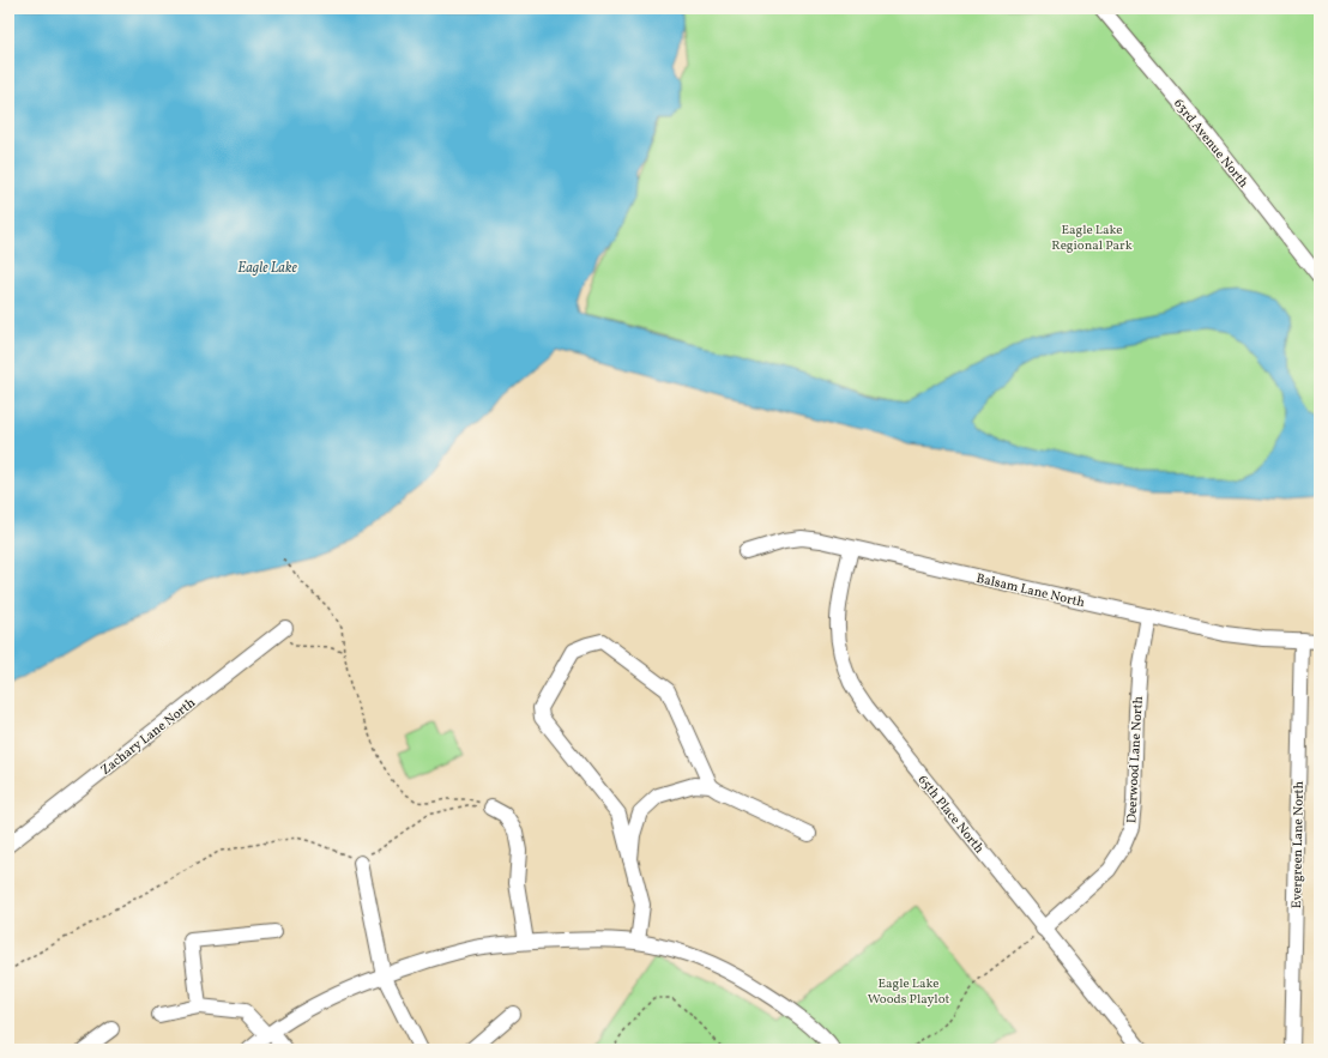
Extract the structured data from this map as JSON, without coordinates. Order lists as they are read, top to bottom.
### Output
{
  "streets": {
    "street": [
      "63rd Avenue North",
      "Balsam Lane North",
      "Zachary Lane North",
      "Deerwood Lane North",
      "65th Place North",
      "Evergreen Lane North"
    ]
  },
  "crossings": [
    ["Balsam Lane North", "Deerwood Lane North"],
    ["Balsam Lane North", "65th Place North"],
    ["Balsam Lane North", "Evergreen Lane North"],
    ["Deerwood Lane North", "65th Place North"]
  ],
  "water": ["Eagle Lake"],
  "parks": ["Eagle Lake Regional Park", "Eagle Lake Woods Playlot"]
}
